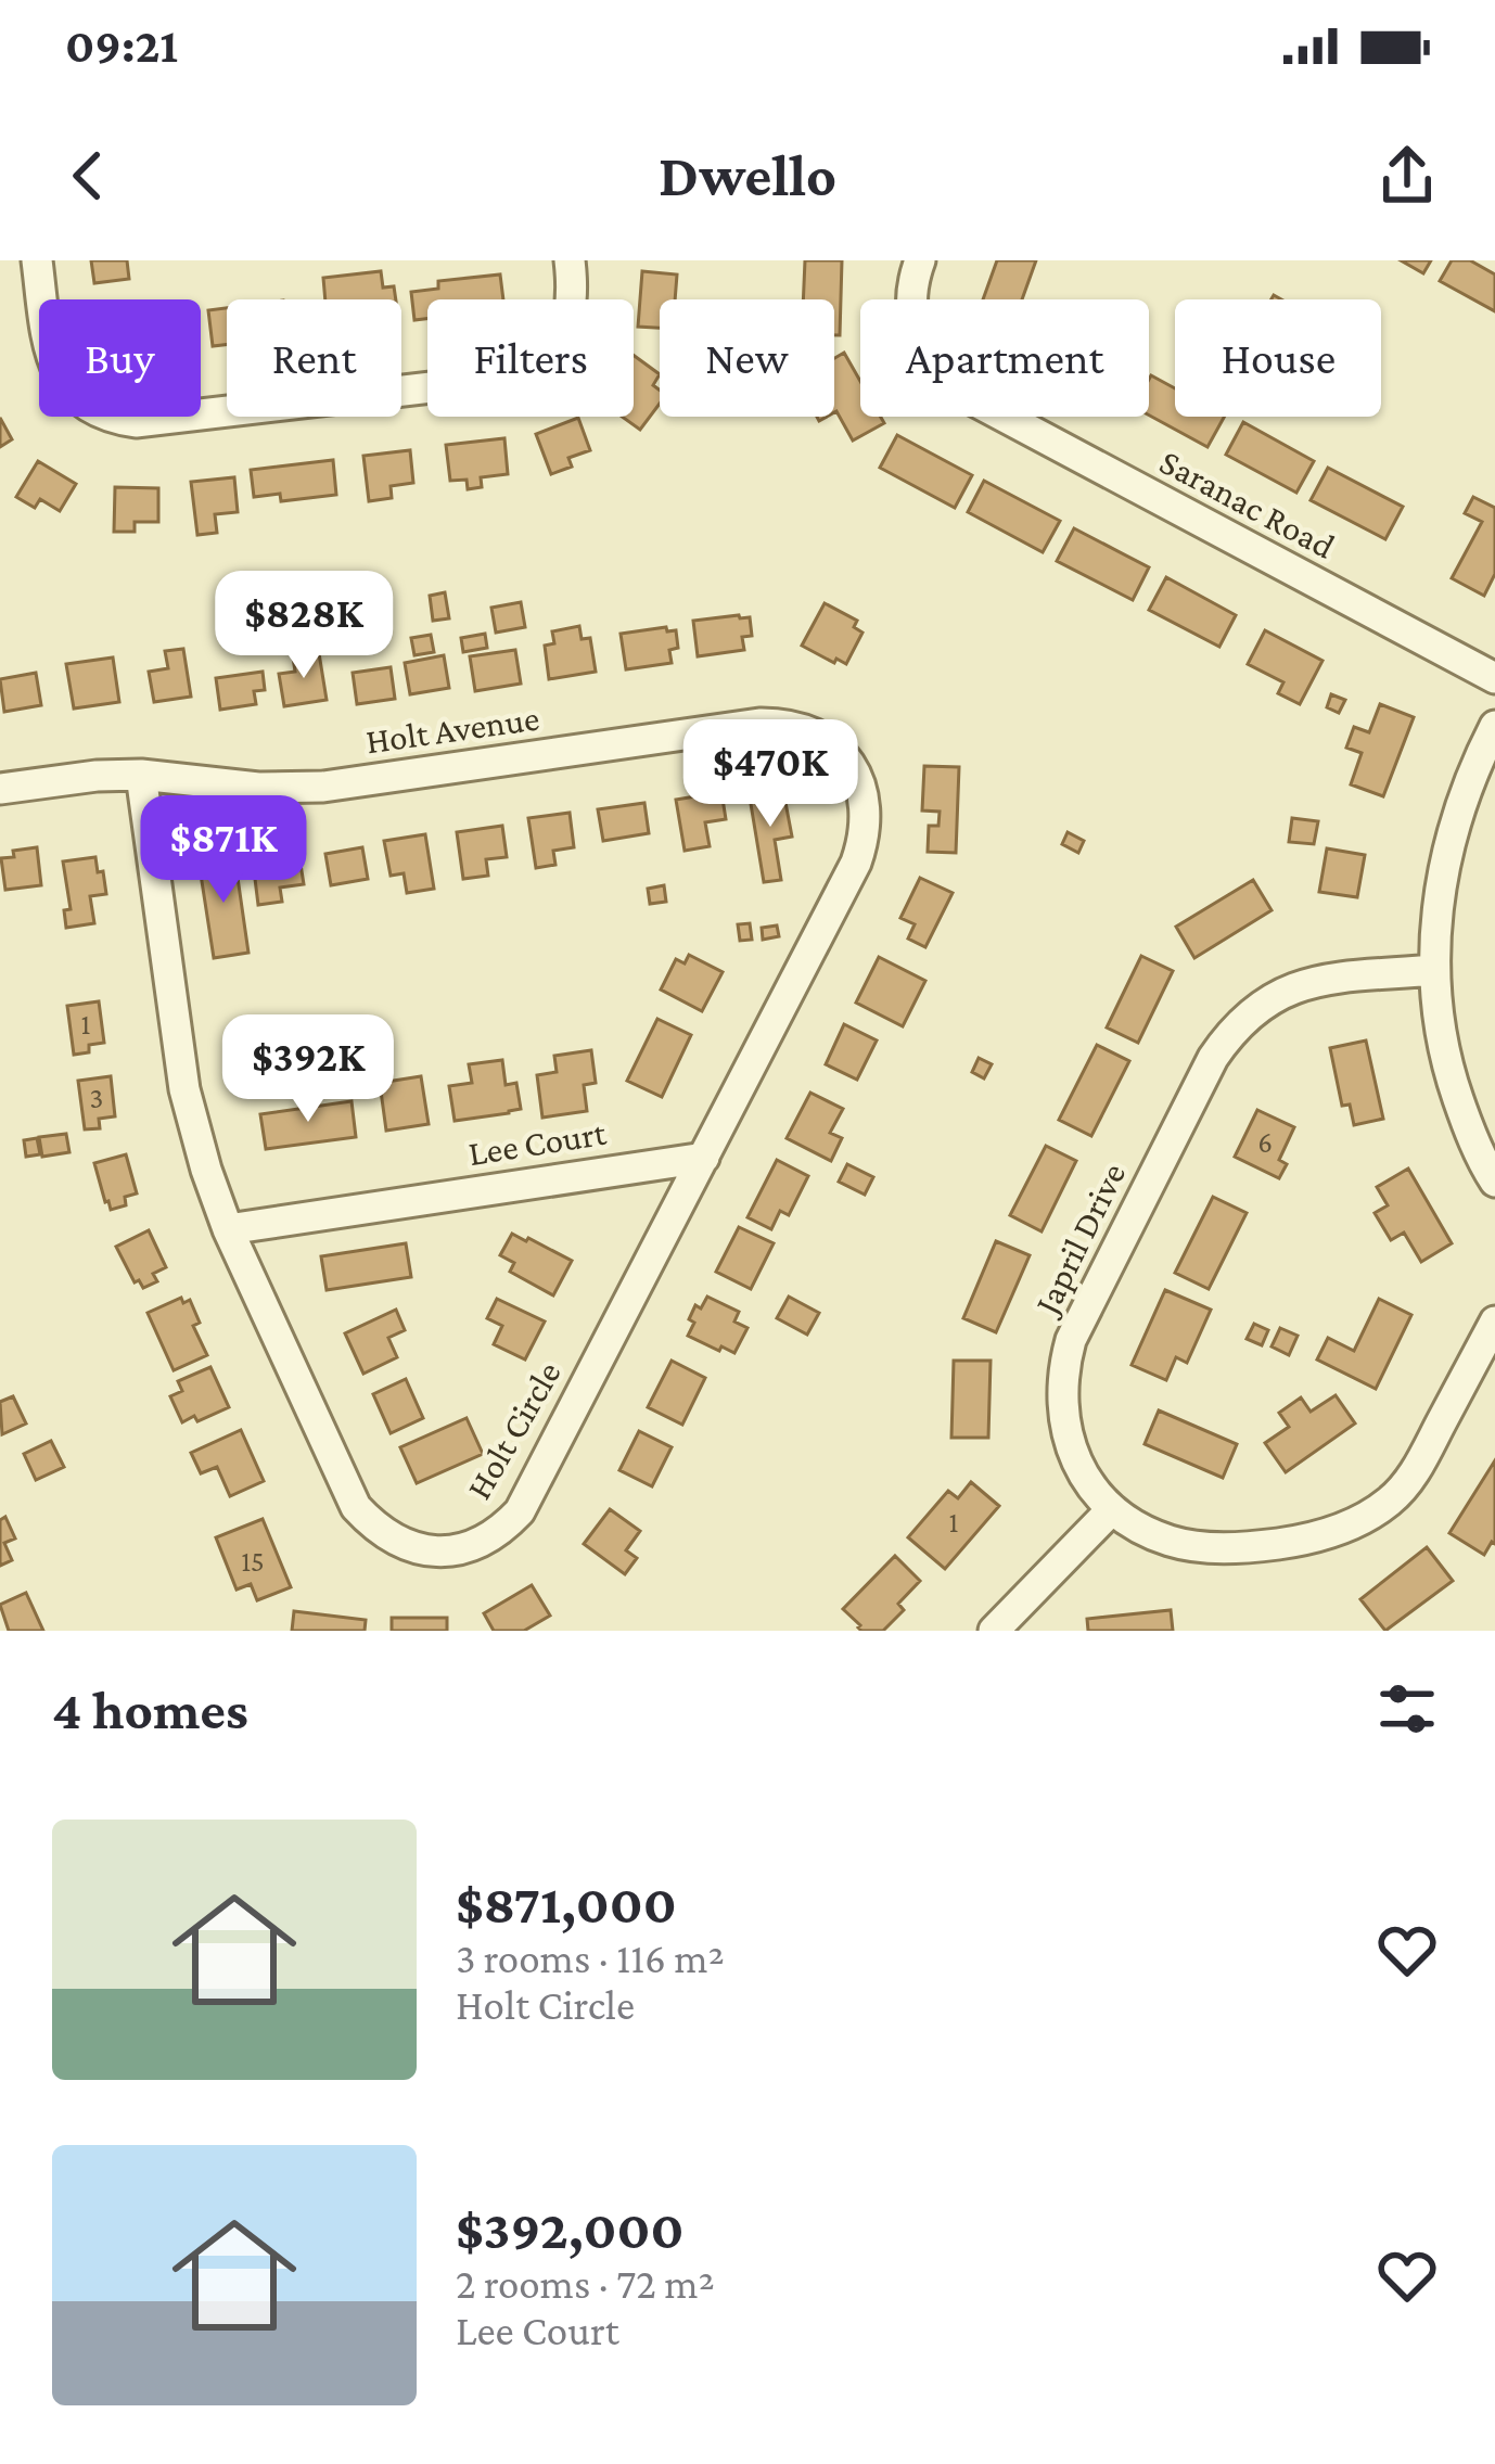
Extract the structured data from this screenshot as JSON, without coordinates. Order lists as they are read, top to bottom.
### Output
{
  "streets": {
    "street": [
      "Saranac Road",
      "Holt Avenue",
      "Lee Court",
      "Japril Drive",
      "Holt Circle"
    ]
  },
  "crossings": [
    ["Holt Avenue", "Holt Circle"],
    ["Lee Court", "Holt Circle"]
  ],
  "house_numbers": [
    "1",
    "3",
    "6",
    "1",
    "15"
  ],
  "page": {
    "status": "09:21",
    "header": "Dwello",
    "chip": [
      "Buy",
      "Rent",
      "Filters",
      "New",
      "Apartment",
      "House"
    ],
    "price": [
      "$828K",
      "$470K",
      "$871K",
      "$392K"
    ],
    "heading": "4 homes",
    "list": [
      {
        "name": "$871,000",
        "note": "3 rooms · 116 m² · Holt Circle"
      },
      {
        "name": "$392,000",
        "note": "2 rooms · 72 m² · Lee Court"
      }
    ]
  }
}
